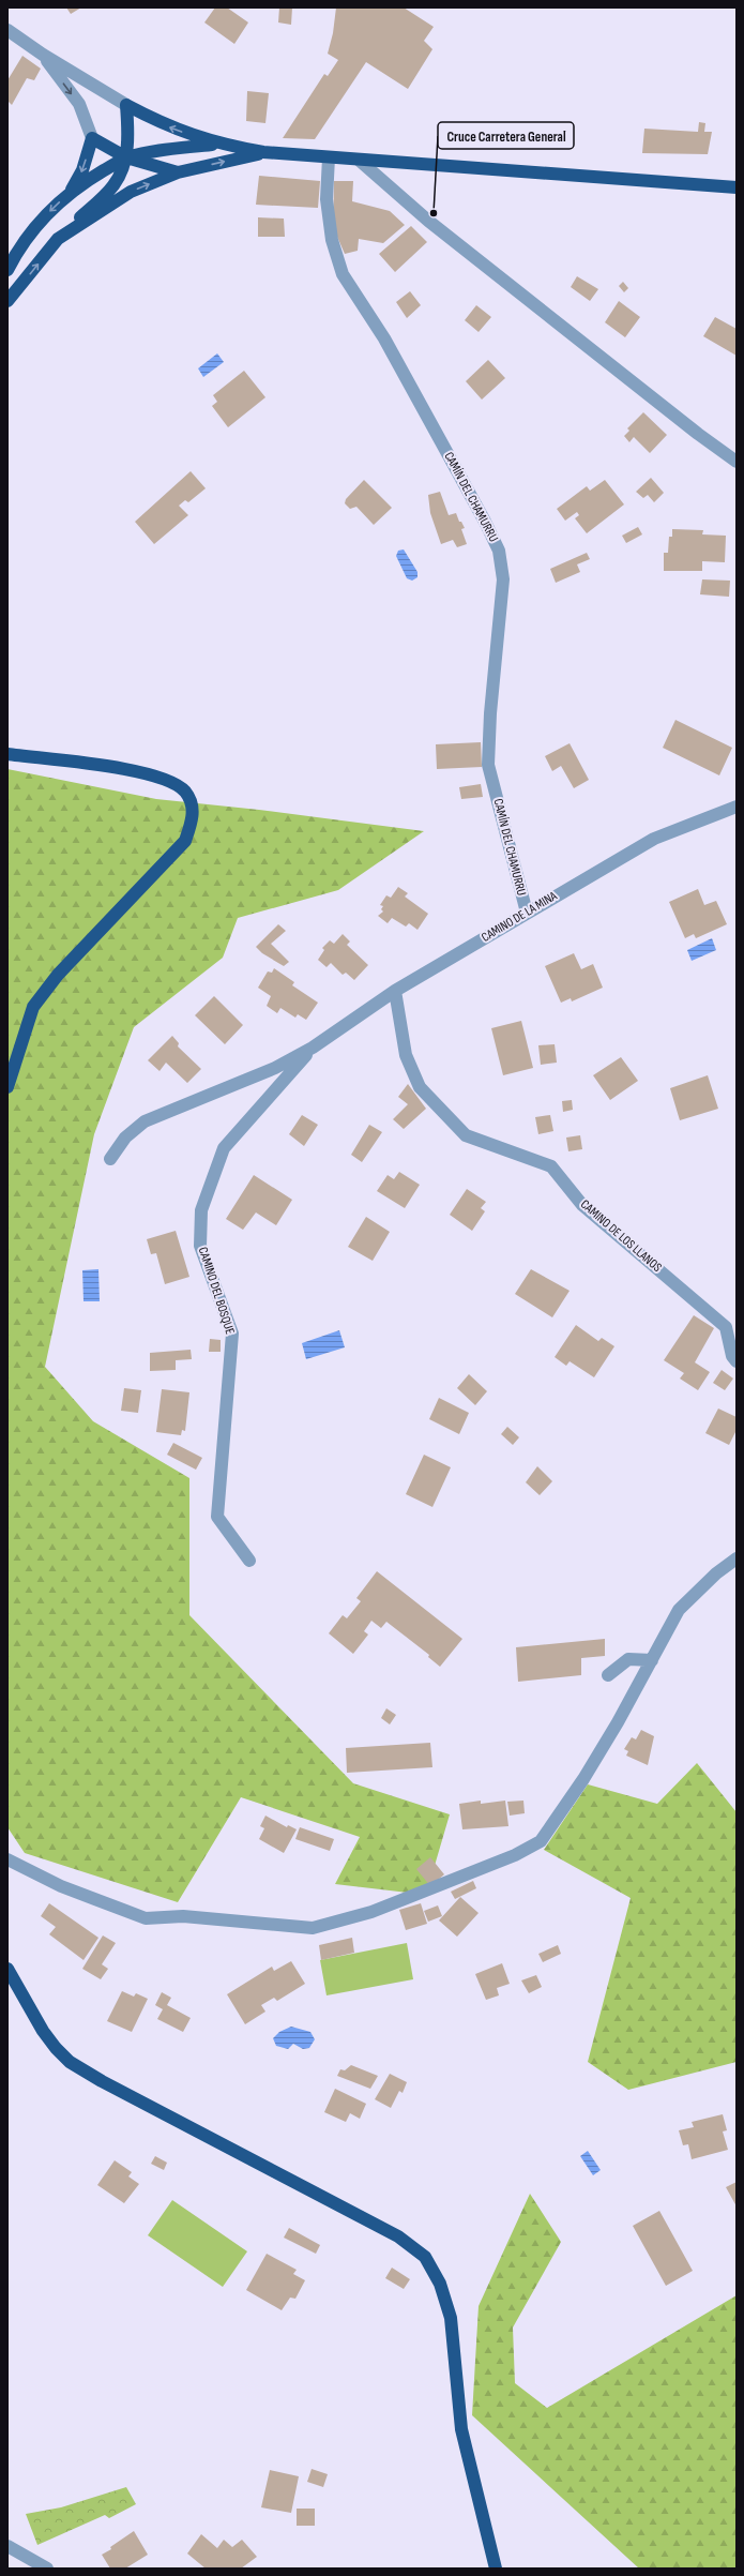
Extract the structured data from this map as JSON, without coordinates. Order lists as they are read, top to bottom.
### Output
{
  "streets": {
    "street": [
      "CAMÍN DEL CHAMURRU",
      "CAMINO DE LA MINA",
      "CAMINO DE LOS LLANOS",
      "CAMINO DEL BOSQUE"
    ]
  },
  "crossings": [
    ["CAMÍN DEL CHAMURRU", "CAMINO DE LA MINA"],
    ["CAMINO DE LA MINA", "CAMINO DE LOS LLANOS"],
    ["CAMINO DE LA MINA", "CAMINO DEL BOSQUE"]
  ],
  "places": ["Cruce Carretera General"]
}
